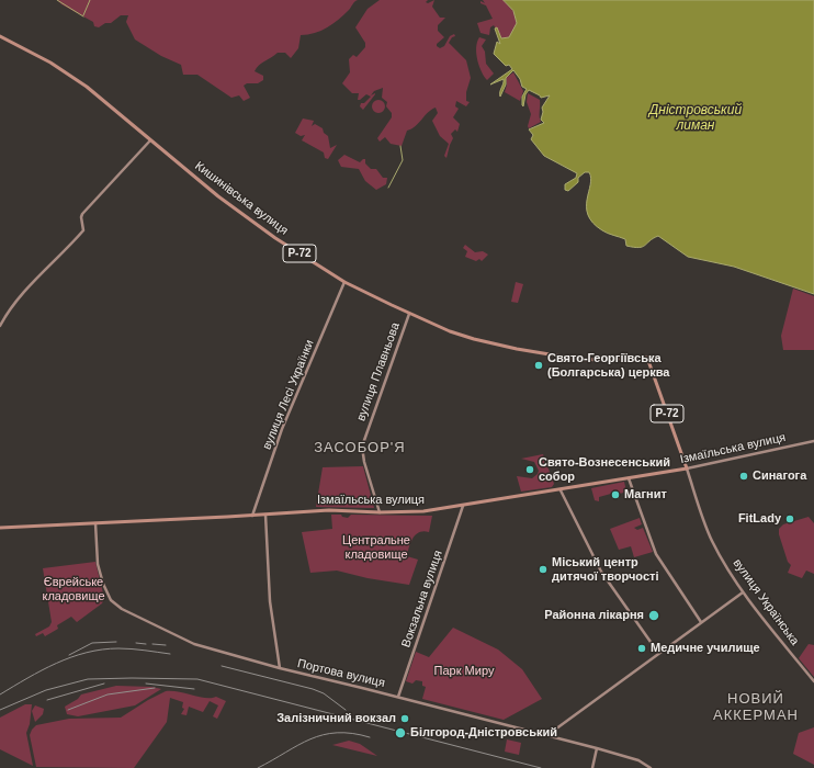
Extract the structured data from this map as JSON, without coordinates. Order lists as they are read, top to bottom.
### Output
{
  "streets": {
    "main road": [
      "Кишинівська вулиця",
      "Р-72",
      "Ізмаїльська вулиця",
      "вулиця Українська"
    ],
    "street": [
      "вулиця Плавньова",
      "вулиця Лесі Українки",
      "Вокзальна вулиця",
      "Портова вулиця"
    ]
  },
  "crossings": [
    ["Кишинівська вулиця", "вулиця Плавньова"],
    ["Кишинівська вулиця", "вулиця Лесі Українки"],
    ["Кишинівська вулиця", "вулиця Українська"],
    ["вулиця Плавньова", "Ізмаїльська вулиця"],
    ["вулиця Лесі Українки", "Ізмаїльська вулиця"],
    ["Ізмаїльська вулиця", "Вокзальна вулиця"],
    ["Ізмаїльська вулиця", "вулиця Українська"],
    ["Ізмаїльська вулиця", "Портова вулиця"],
    ["Вокзальна вулиця", "Портова вулиця"]
  ],
  "districts": ["ЗАСОБОР'Я", "НОВИЙ АККЕРМАН"],
  "water": ["Дністровський лиман"],
  "parks": ["Центральне кладовище", "Єврейське кладовище", "Парк Миру"],
  "places": [
    "Свято-Георгіївська (Болгарська) церква",
    "Свято-Вознесенський собор",
    "Синагога",
    "Магнит",
    "FitLady",
    "Міський центр дитячої творчості",
    "Районна лікарня",
    "Медичне училище",
    "Залізничний вокзал",
    "Білгород-Дністровський"
  ]
}
